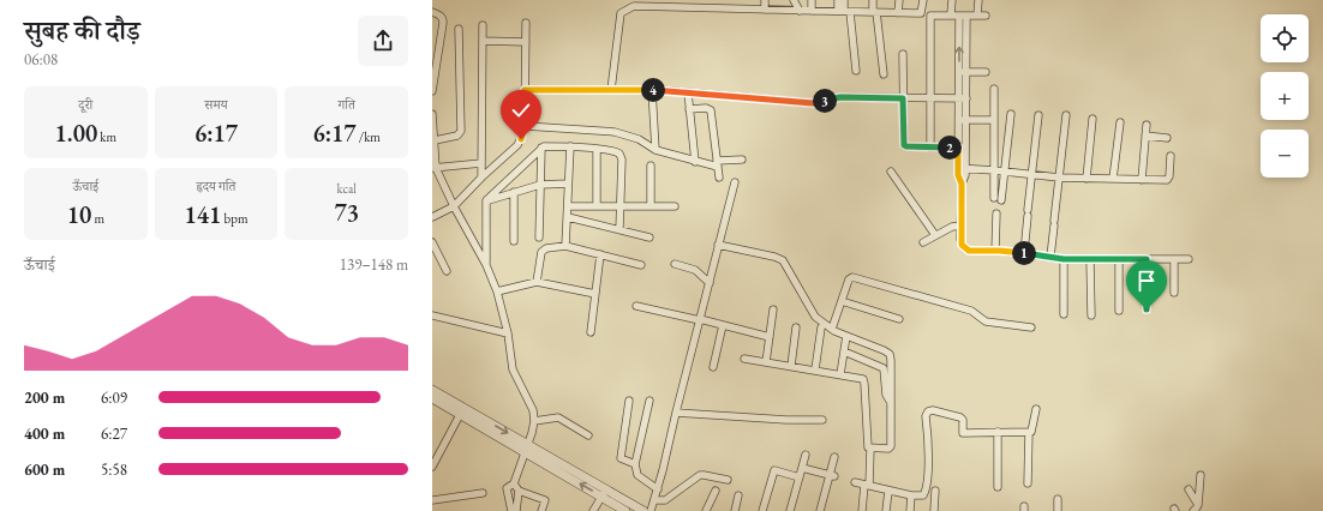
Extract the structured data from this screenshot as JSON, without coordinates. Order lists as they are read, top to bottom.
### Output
{
  "page": {
    "heading": ["सुबह की दौड़", "06:08"],
    "map_buttons": ["+", "−"],
    "pins": [
      "4",
      "3",
      "2",
      "1"
    ],
    "stats": [
      ["दूरी", "1.00 km"],
      ["समय", "6:17"],
      ["गति", "6:17 /km"],
      ["ऊँचाई", "10 m"],
      ["हृदय गति", "141 bpm"],
      ["kcal", "73"]
    ],
    "chart": ["ऊँचाई", "139–148 m"],
    "list": [
      {
        "name": "200 m",
        "note": "6:09"
      },
      {
        "name": "400 m",
        "note": "6:27"
      },
      {
        "name": "600 m",
        "note": "5:58"
      }
    ]
  }
}
